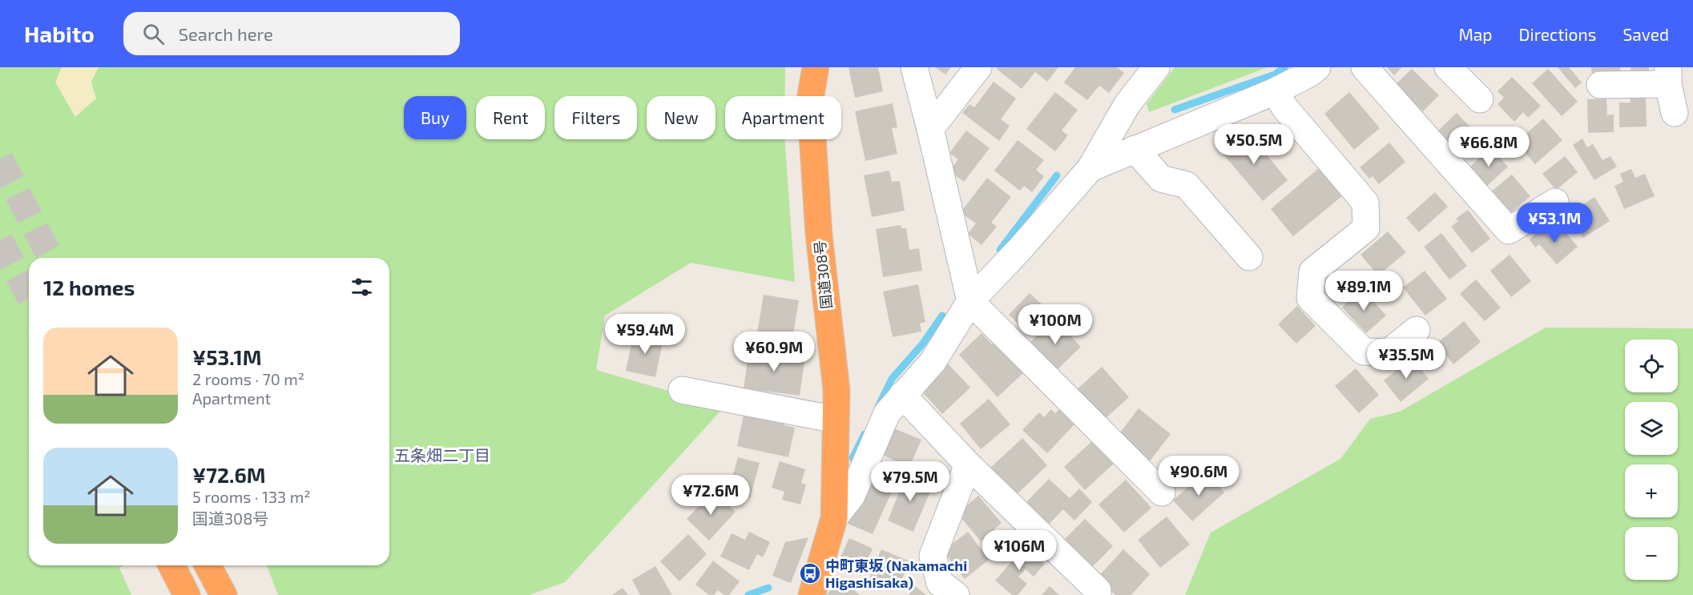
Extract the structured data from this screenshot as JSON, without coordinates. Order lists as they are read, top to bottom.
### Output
{
  "streets": {
    "highway": ["国道308号"]
  },
  "districts": ["五条畑二丁目"],
  "places": {
    "bus stop": ["中町東坂 (Nakamachi Higashisaka)"]
  },
  "page": {
    "header": "Habito",
    "search": "Search here",
    "nav": ["Map", "Directions", "Saved"],
    "chip": [
      "Buy",
      "Rent",
      "Filters",
      "New",
      "Apartment"
    ],
    "price": [
      "¥50.5M",
      "¥66.8M",
      "¥53.1M",
      "¥89.1M",
      "¥100M",
      "¥59.4M",
      "¥60.9M",
      "¥35.5M",
      "¥90.6M",
      "¥79.5M",
      "¥72.6M",
      "¥106M"
    ],
    "heading": "12 homes",
    "list": [
      {
        "name": "¥53.1M",
        "note": "2 rooms · 70 m² · Apartment"
      },
      {
        "name": "¥72.6M",
        "note": "5 rooms · 133 m² · 国道308号"
      }
    ],
    "map_buttons": ["+", "−"]
  }
}
